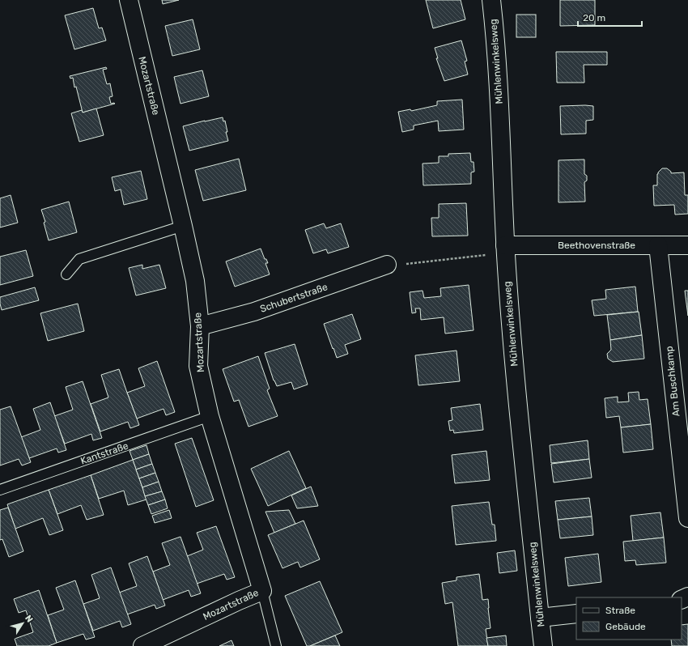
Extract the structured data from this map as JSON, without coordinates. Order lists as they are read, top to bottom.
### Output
{
  "streets": {
    "street": [
      "Mühlenwinkelsweg",
      "Mozartstraße",
      "Beethovenstraße",
      "Schubertstraße",
      "Am Buschkamp"
    ],
    "lane": ["Kantstraße"]
  },
  "crossings": [
    ["Mühlenwinkelsweg", "Beethovenstraße"],
    ["Mozartstraße", "Schubertstraße"],
    ["Mozartstraße", "Kantstraße"],
    ["Beethovenstraße", "Am Buschkamp"]
  ],
  "legend": ["Straße", "Gebäude"],
  "scale_bar": "20 m",
  "north": "top right"
}
